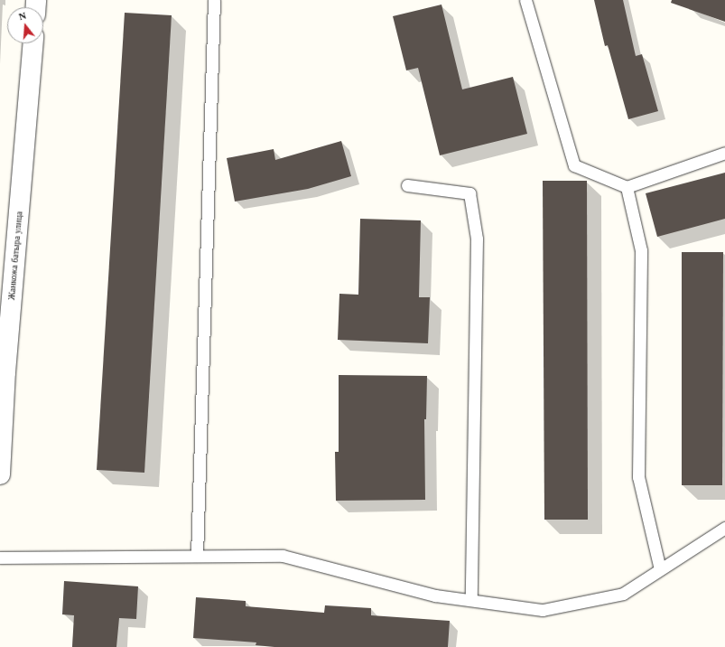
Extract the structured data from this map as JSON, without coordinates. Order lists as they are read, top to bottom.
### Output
{
  "streets": {
    "street": ["Жанкожа батыра улица"]
  },
  "north": "top"
}
